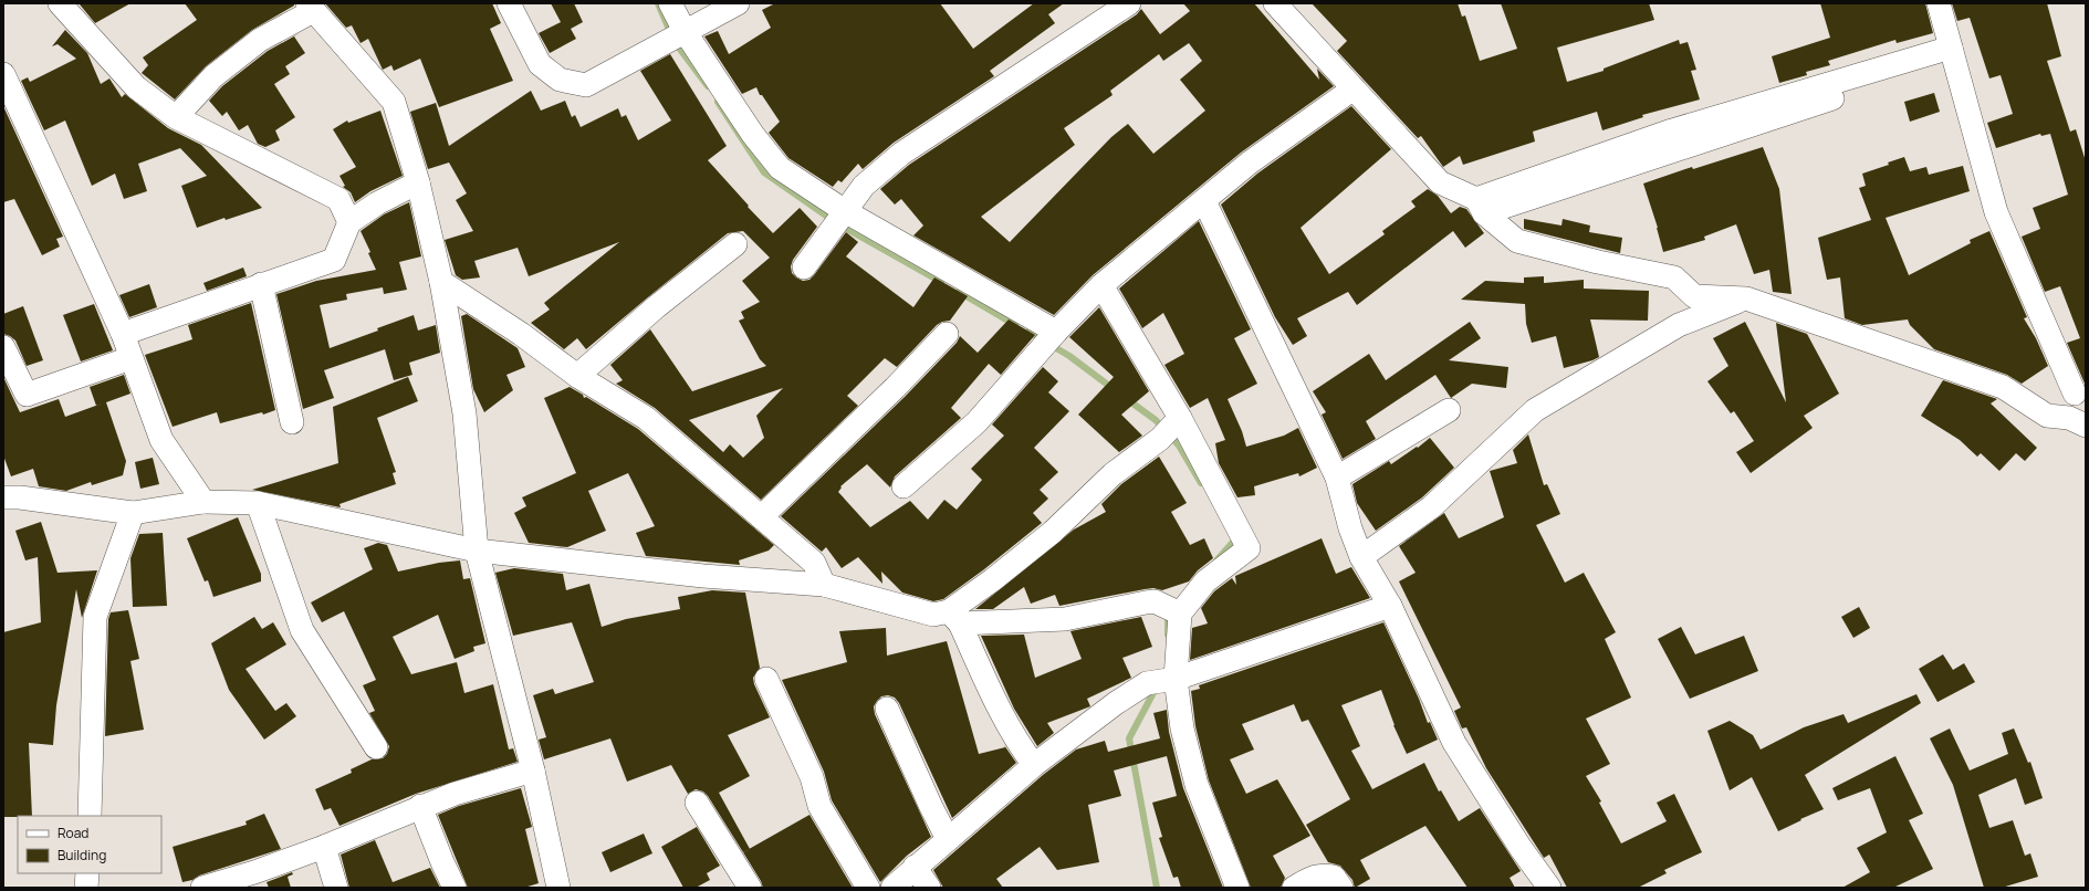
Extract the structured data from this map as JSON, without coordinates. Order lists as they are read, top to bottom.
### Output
{
  "legend": ["Road", "Building"]
}
